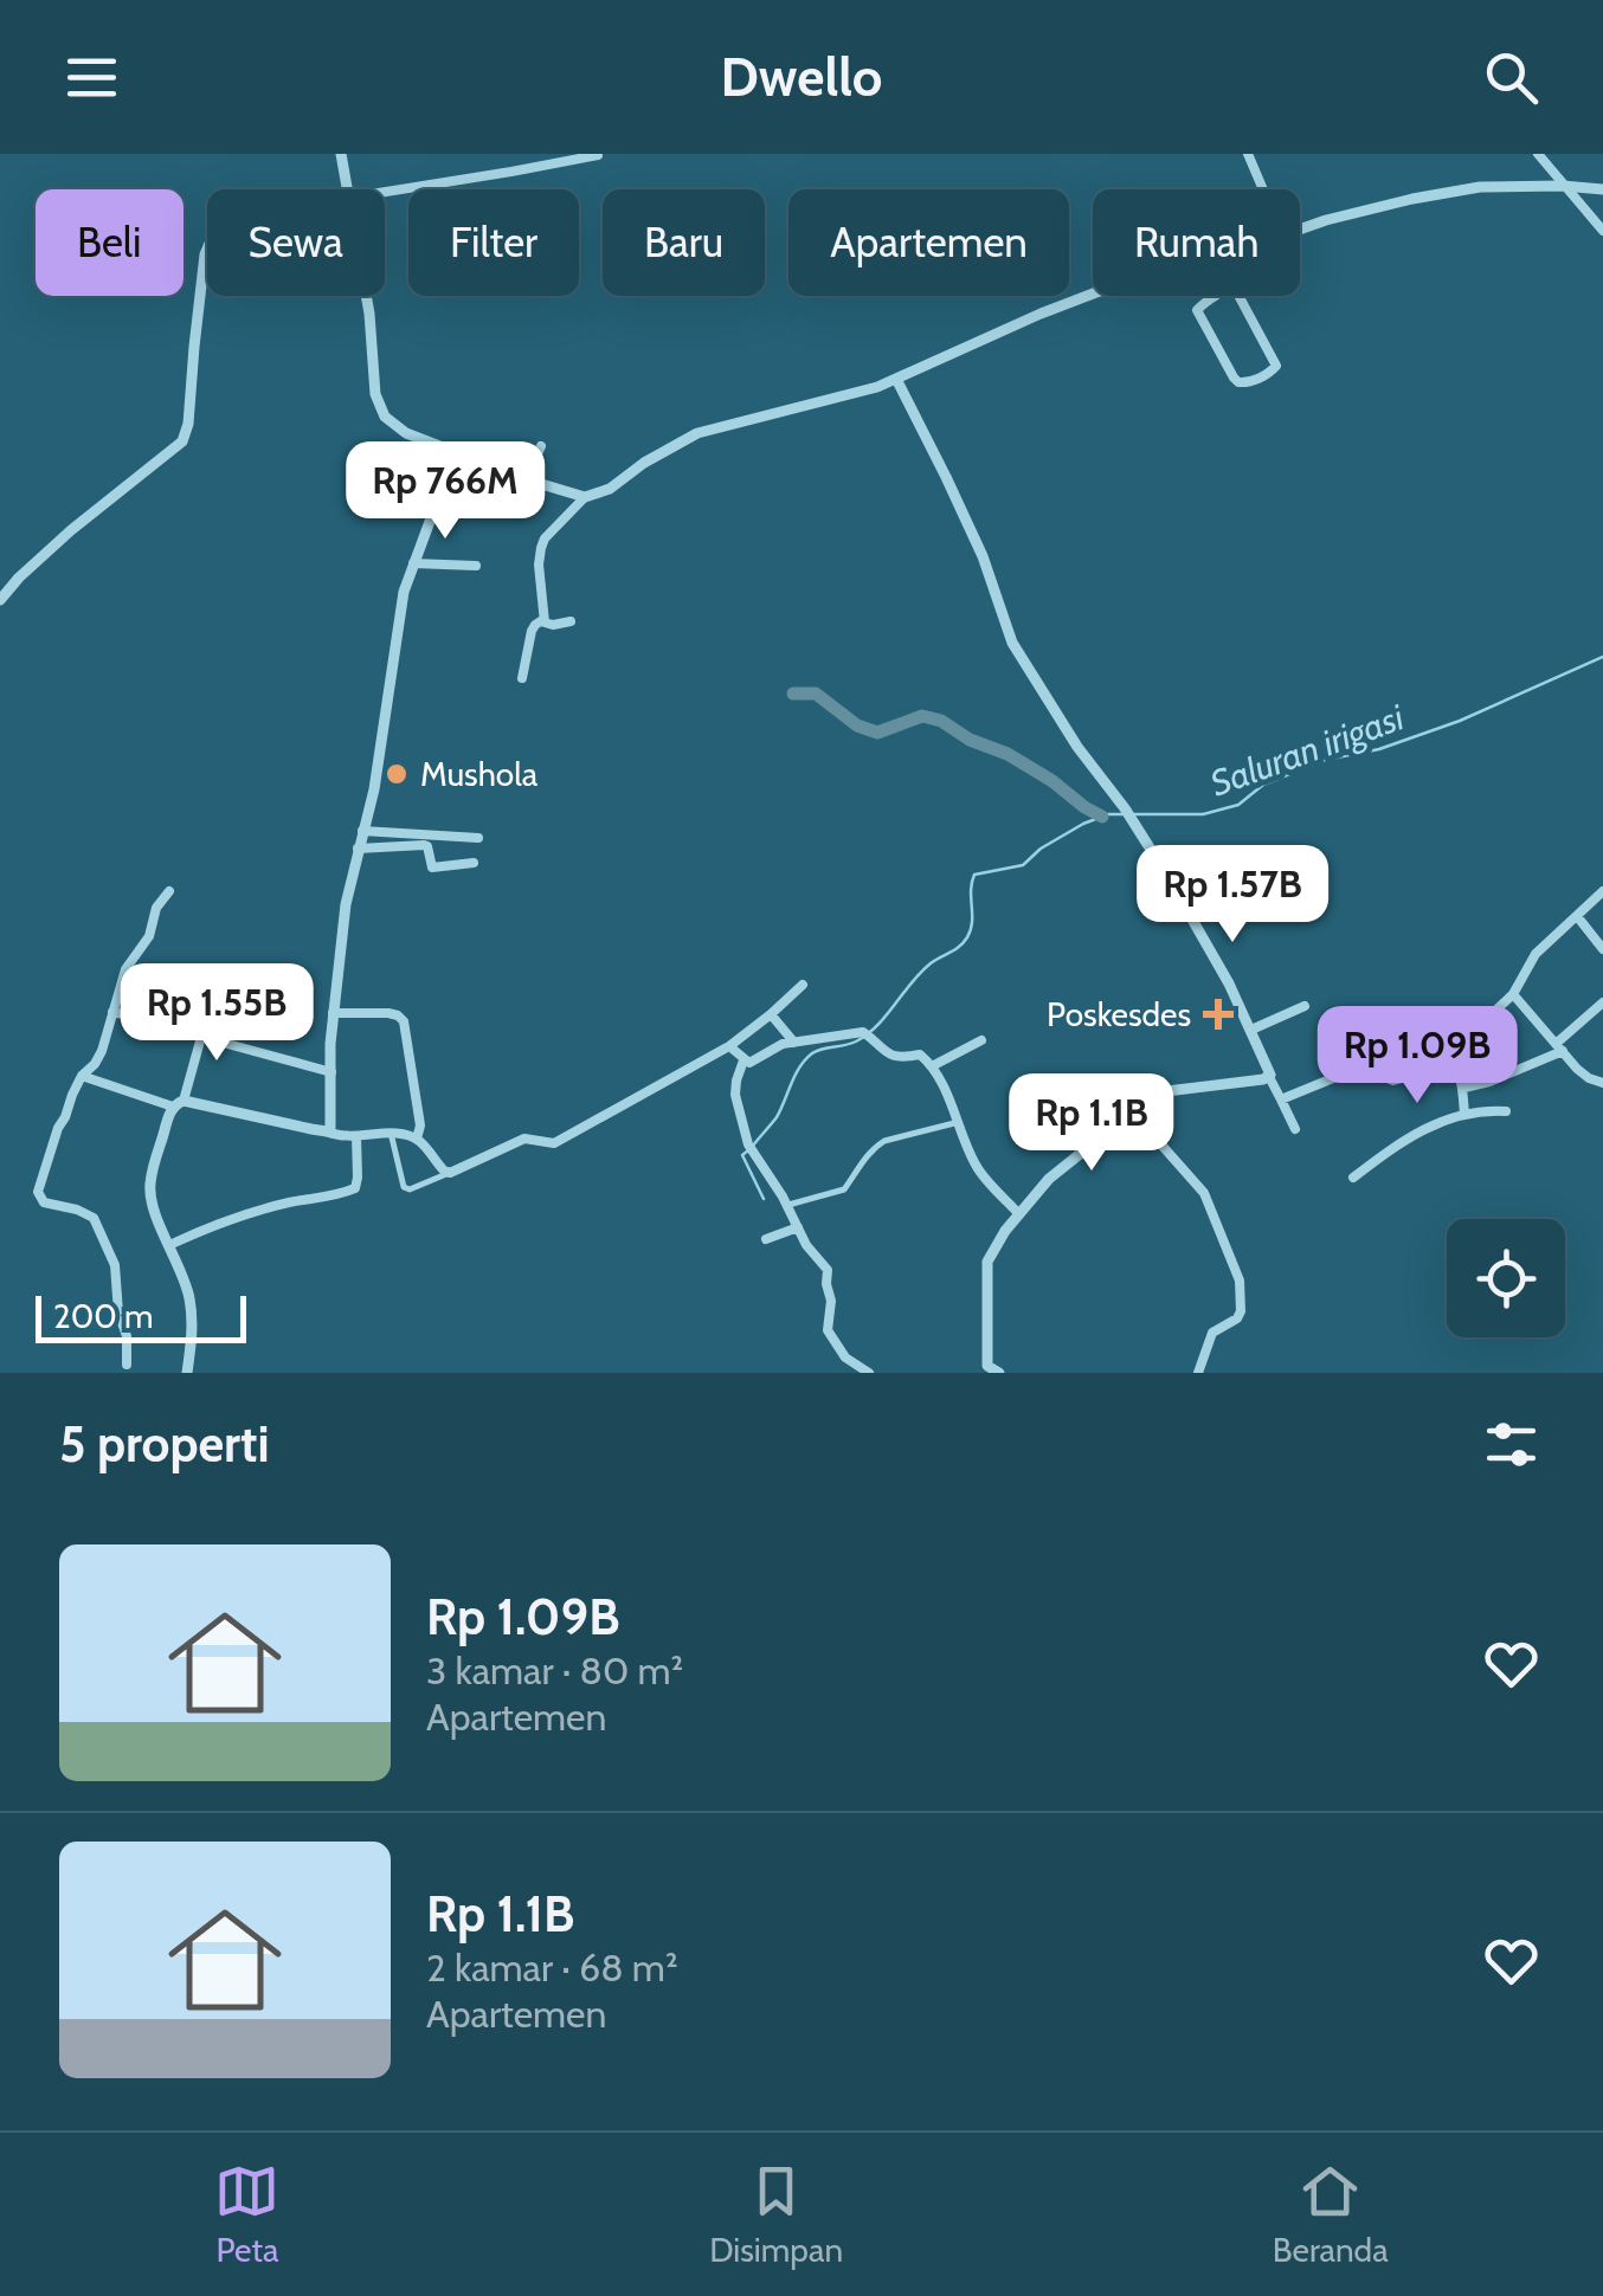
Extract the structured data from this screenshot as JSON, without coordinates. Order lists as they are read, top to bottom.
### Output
{
  "water": ["Saluran irigasi"],
  "places": {
    "other": ["Mushola"],
    "health": ["Poskesdes"]
  },
  "scale_bar": "200 m",
  "page": {
    "header": "Dwello",
    "chip": [
      "Beli",
      "Sewa",
      "Filter",
      "Baru",
      "Apartemen",
      "Rumah"
    ],
    "price": [
      "Rp 766M",
      "Rp 1.57B",
      "Rp 1.55B",
      "Rp 1.09B",
      "Rp 1.1B"
    ],
    "scale": "200 m",
    "heading": "5 properti",
    "list": [
      {
        "name": "Rp 1.09B",
        "note": "3 kamar · 80 m² · Apartemen"
      },
      {
        "name": "Rp 1.1B",
        "note": "2 kamar · 68 m² · Apartemen"
      }
    ],
    "tabs": ["Peta", "Disimpan", "Beranda"]
  }
}
